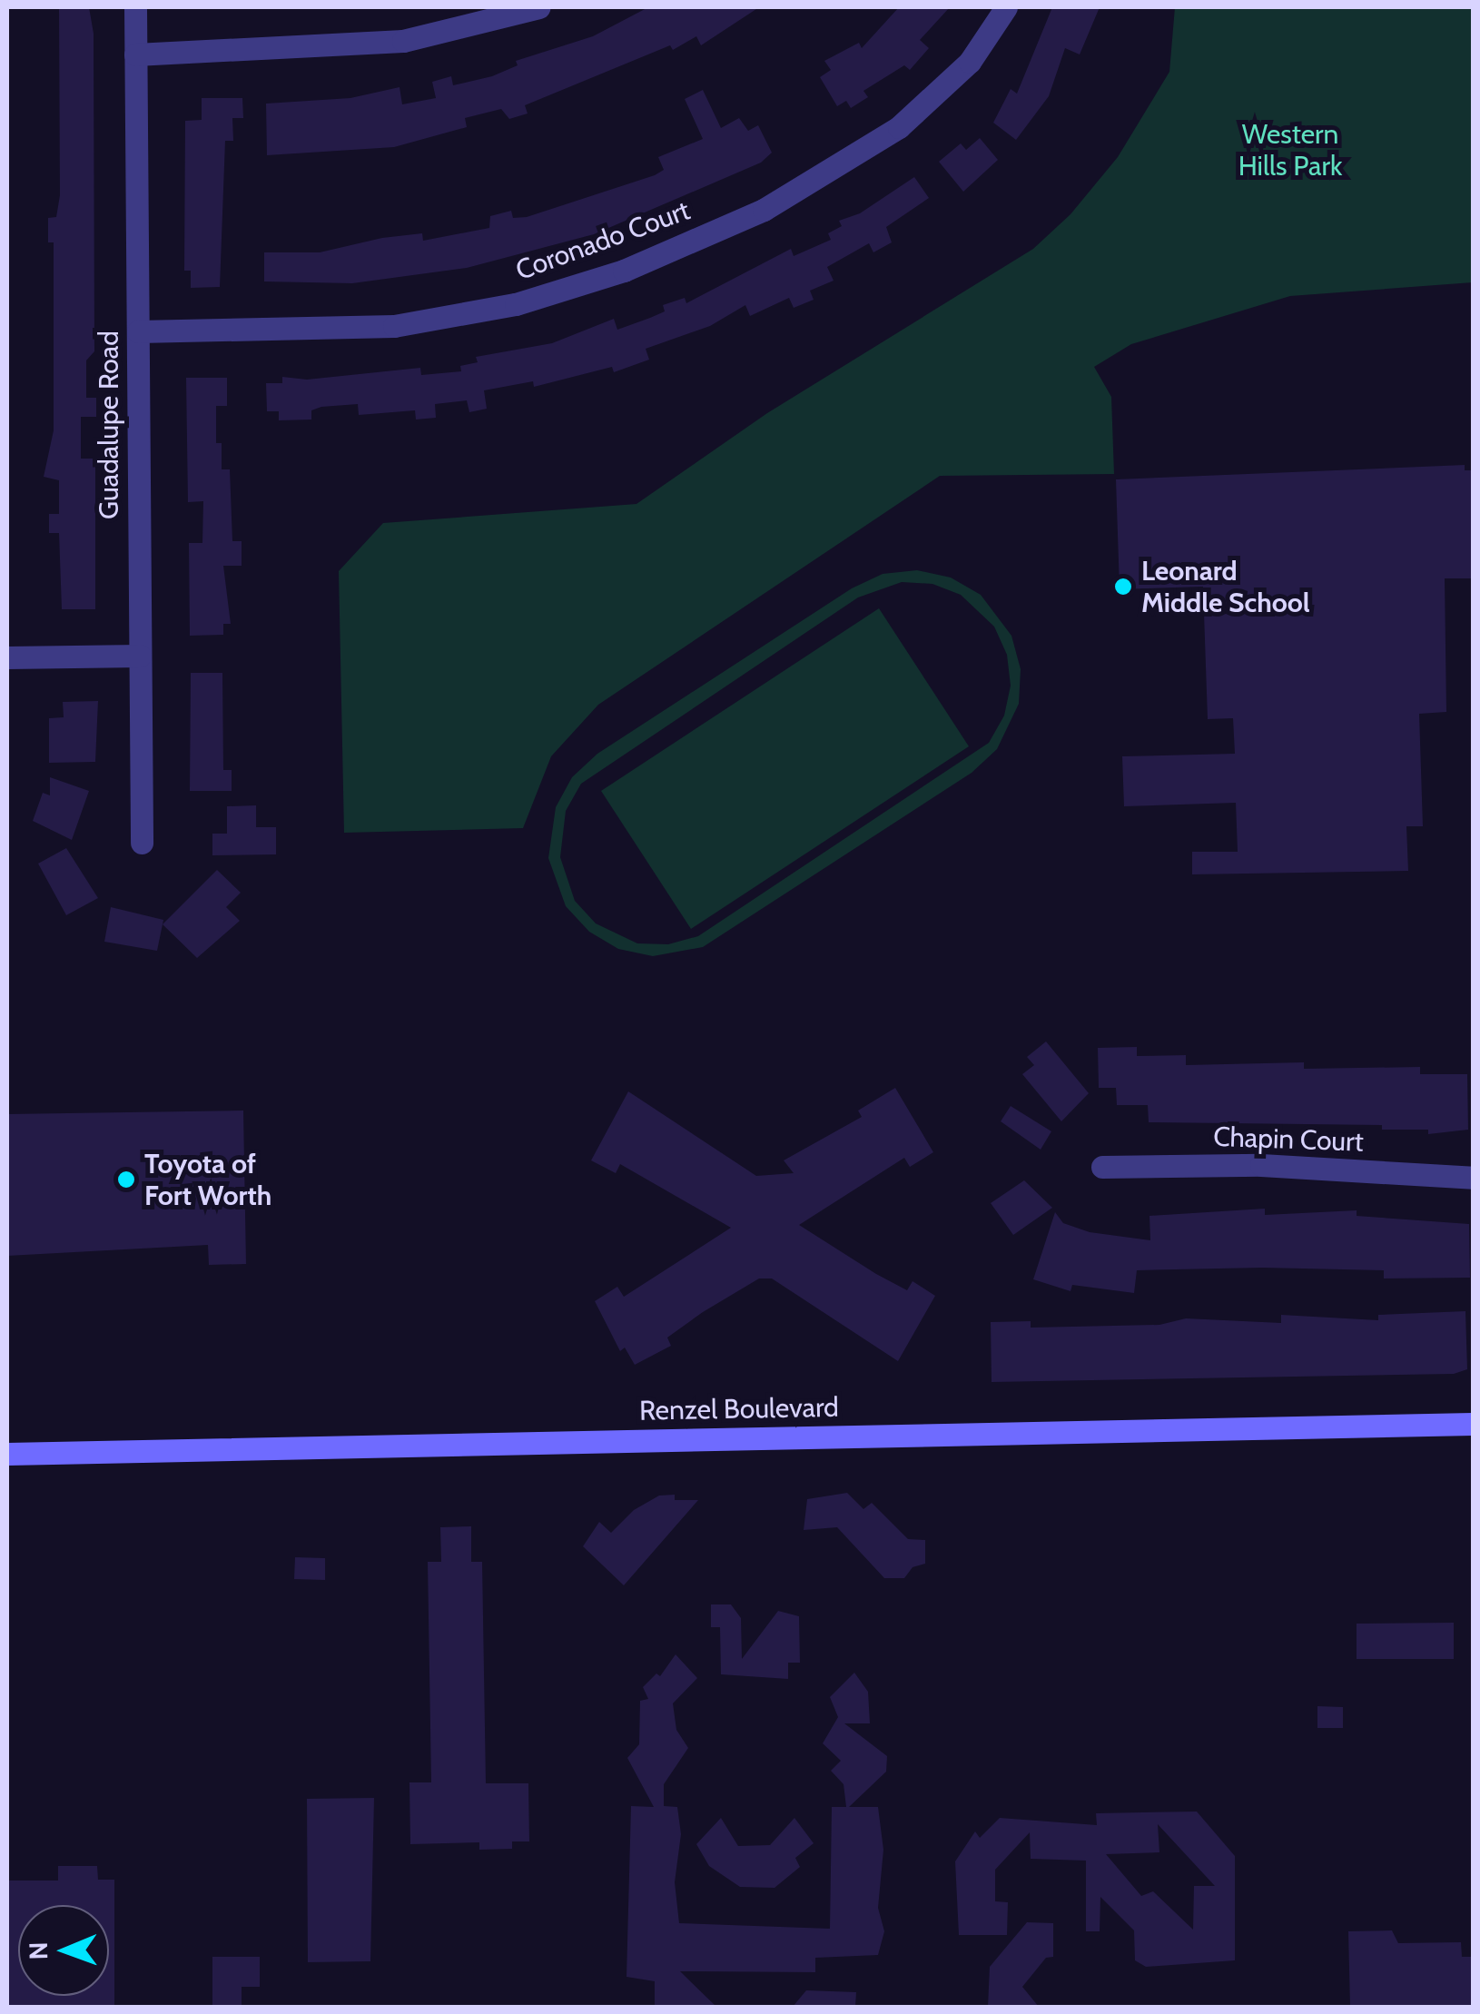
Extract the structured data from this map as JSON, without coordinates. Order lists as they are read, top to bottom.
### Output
{
  "streets": {
    "street": [
      "Coronado Court",
      "Guadalupe Road",
      "Chapin Court",
      "Renzel Boulevard"
    ]
  },
  "crossings": [
    ["Coronado Court", "Guadalupe Road"]
  ],
  "parks": ["Western Hills Park"],
  "places": ["Leonard Middle School", "Toyota of Fort Worth"],
  "north": "left"
}
